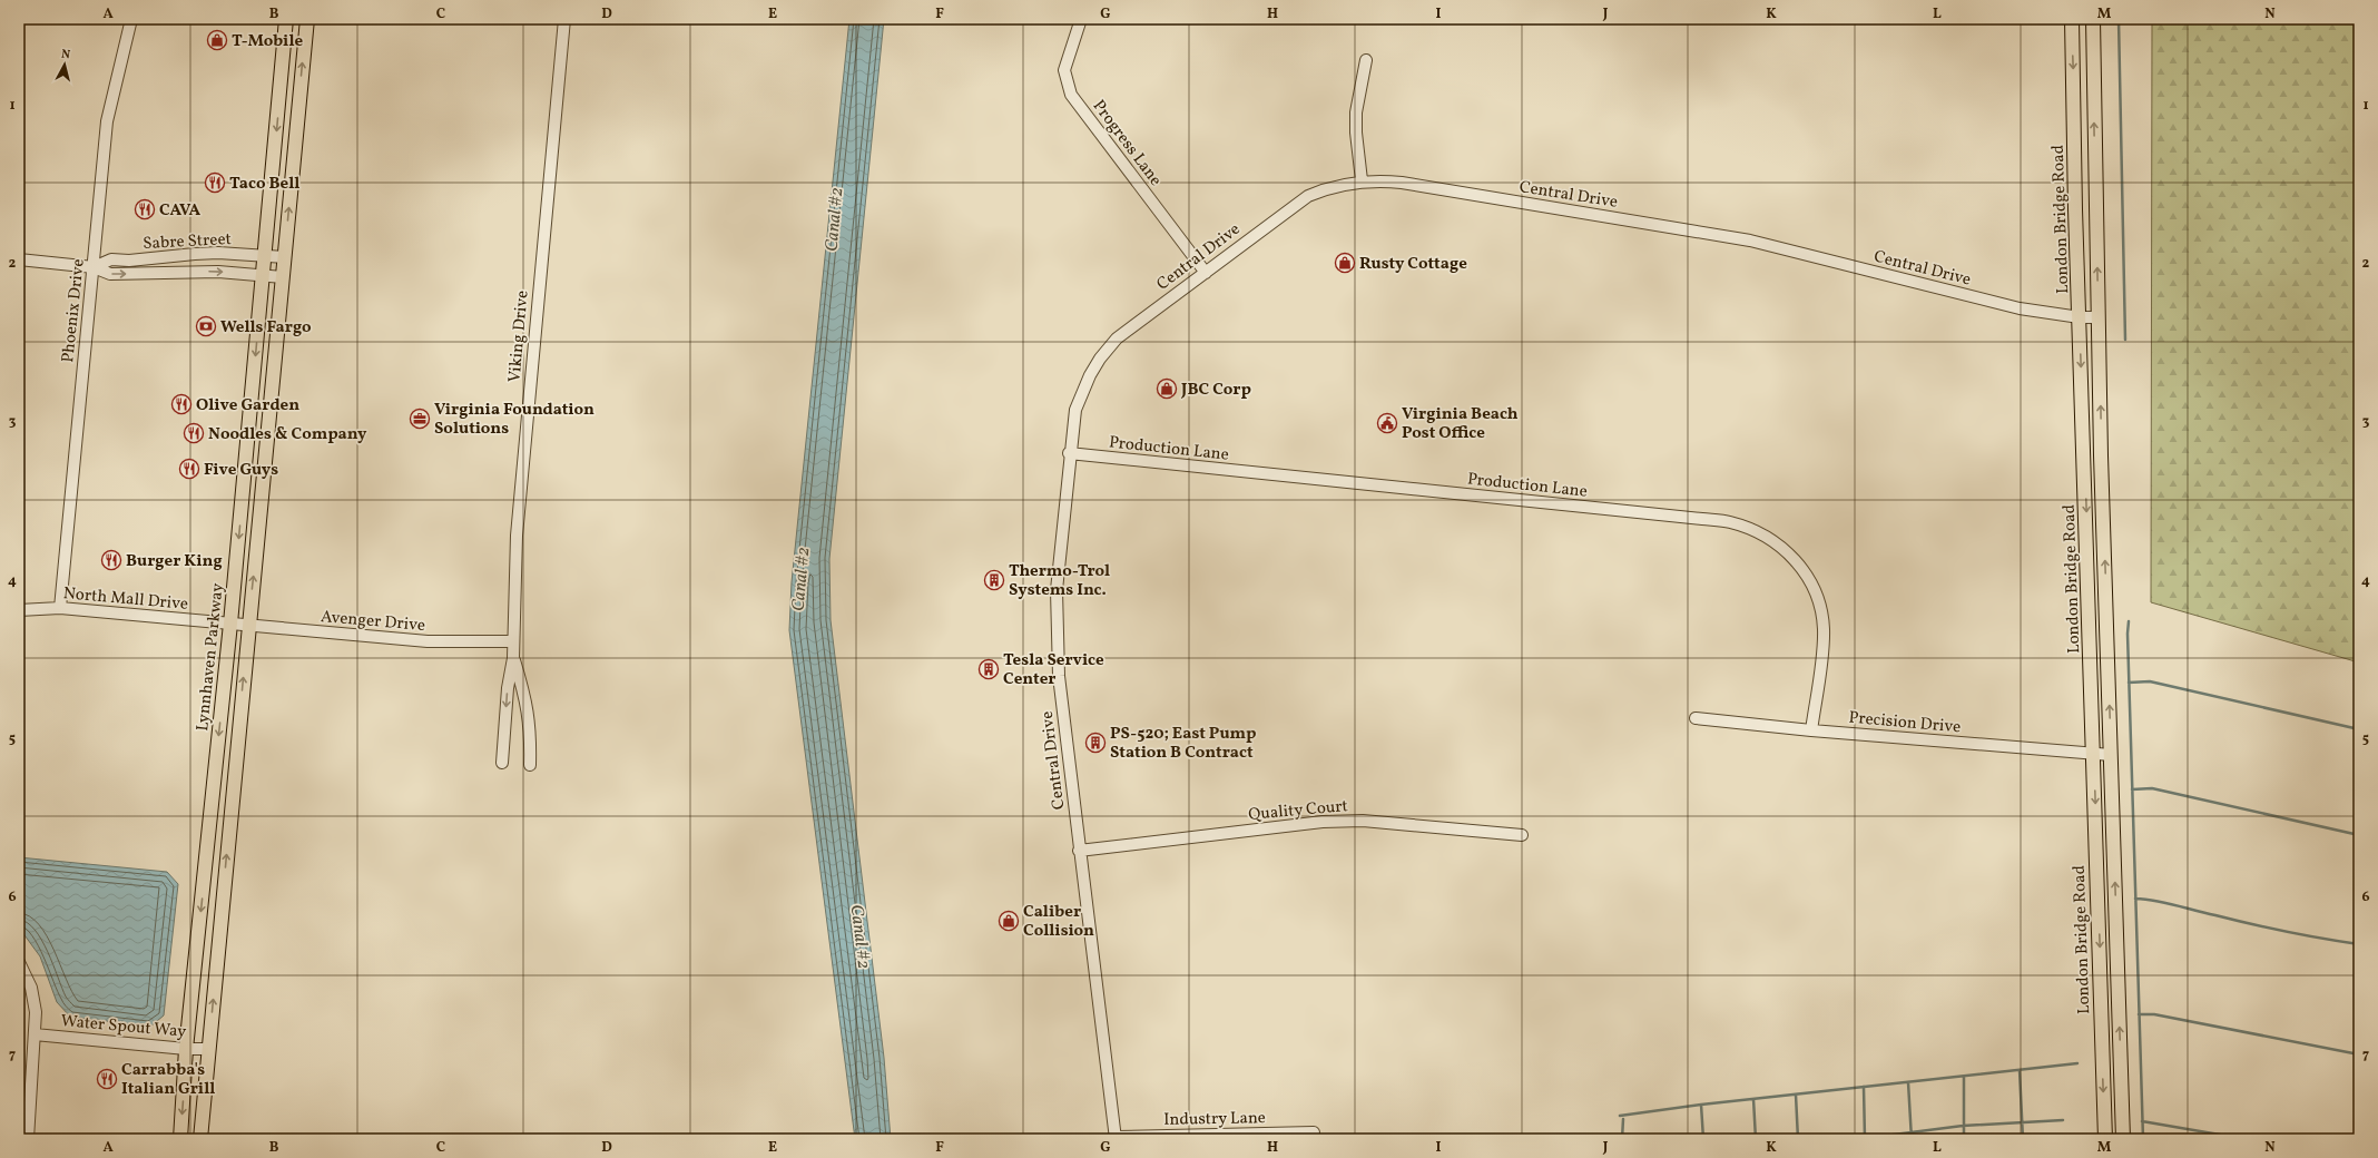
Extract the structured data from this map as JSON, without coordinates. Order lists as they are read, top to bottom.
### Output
{
  "streets": {
    "main road": ["London Bridge Road", "Lynnhaven Parkway"],
    "street": [
      "Progress Lane",
      "Central Drive",
      "Sabre Street",
      "Phoenix Drive",
      "Viking Drive",
      "Production Lane",
      "North Mall Drive",
      "Avenger Drive",
      "Precision Drive",
      "Quality Court",
      "Water Spout Way",
      "Industry Lane"
    ]
  },
  "crossings": [
    ["Progress Lane", "Central Drive"],
    ["Central Drive", "London Bridge Road"],
    ["Central Drive", "Production Lane"],
    ["Central Drive", "Quality Court"],
    ["Central Drive", "Industry Lane"],
    ["London Bridge Road", "Precision Drive"],
    ["Sabre Street", "Phoenix Drive"],
    ["Sabre Street", "Lynnhaven Parkway"],
    ["Phoenix Drive", "North Mall Drive"],
    ["Viking Drive", "Avenger Drive"],
    ["Production Lane", "Precision Drive"],
    ["North Mall Drive", "Avenger Drive"],
    ["North Mall Drive", "Lynnhaven Parkway"],
    ["Avenger Drive", "Lynnhaven Parkway"],
    ["Lynnhaven Parkway", "Water Spout Way"]
  ],
  "water": ["Canal #2"],
  "places": {
    "shop": [
      "T-Mobile",
      "Rusty Cottage",
      "JBC Corp",
      "Caliber Collision"
    ],
    "restaurant": [
      "Taco Bell",
      "CAVA",
      "Olive Garden",
      "Noodles & Company",
      "Five Guys",
      "Burger King",
      "Carrabba's Italian Grill"
    ],
    "bank": ["Wells Fargo"],
    "office": ["Virginia Foundation Solutions"],
    "public building": ["Virginia Beach Post Office"],
    "building": ["Thermo-Trol Systems Inc.", "Tesla Service Center", "PS-520; East Pump Station B Contract"]
  },
  "north": "top",
  "grid": {
    "columns": [
      "A",
      "B",
      "C",
      "D",
      "E",
      "F",
      "G",
      "H",
      "I",
      "J",
      "K",
      "L",
      "M",
      "N"
    ],
    "rows": [
      "1",
      "2",
      "3",
      "4",
      "5",
      "6",
      "7"
    ]
  }
}
